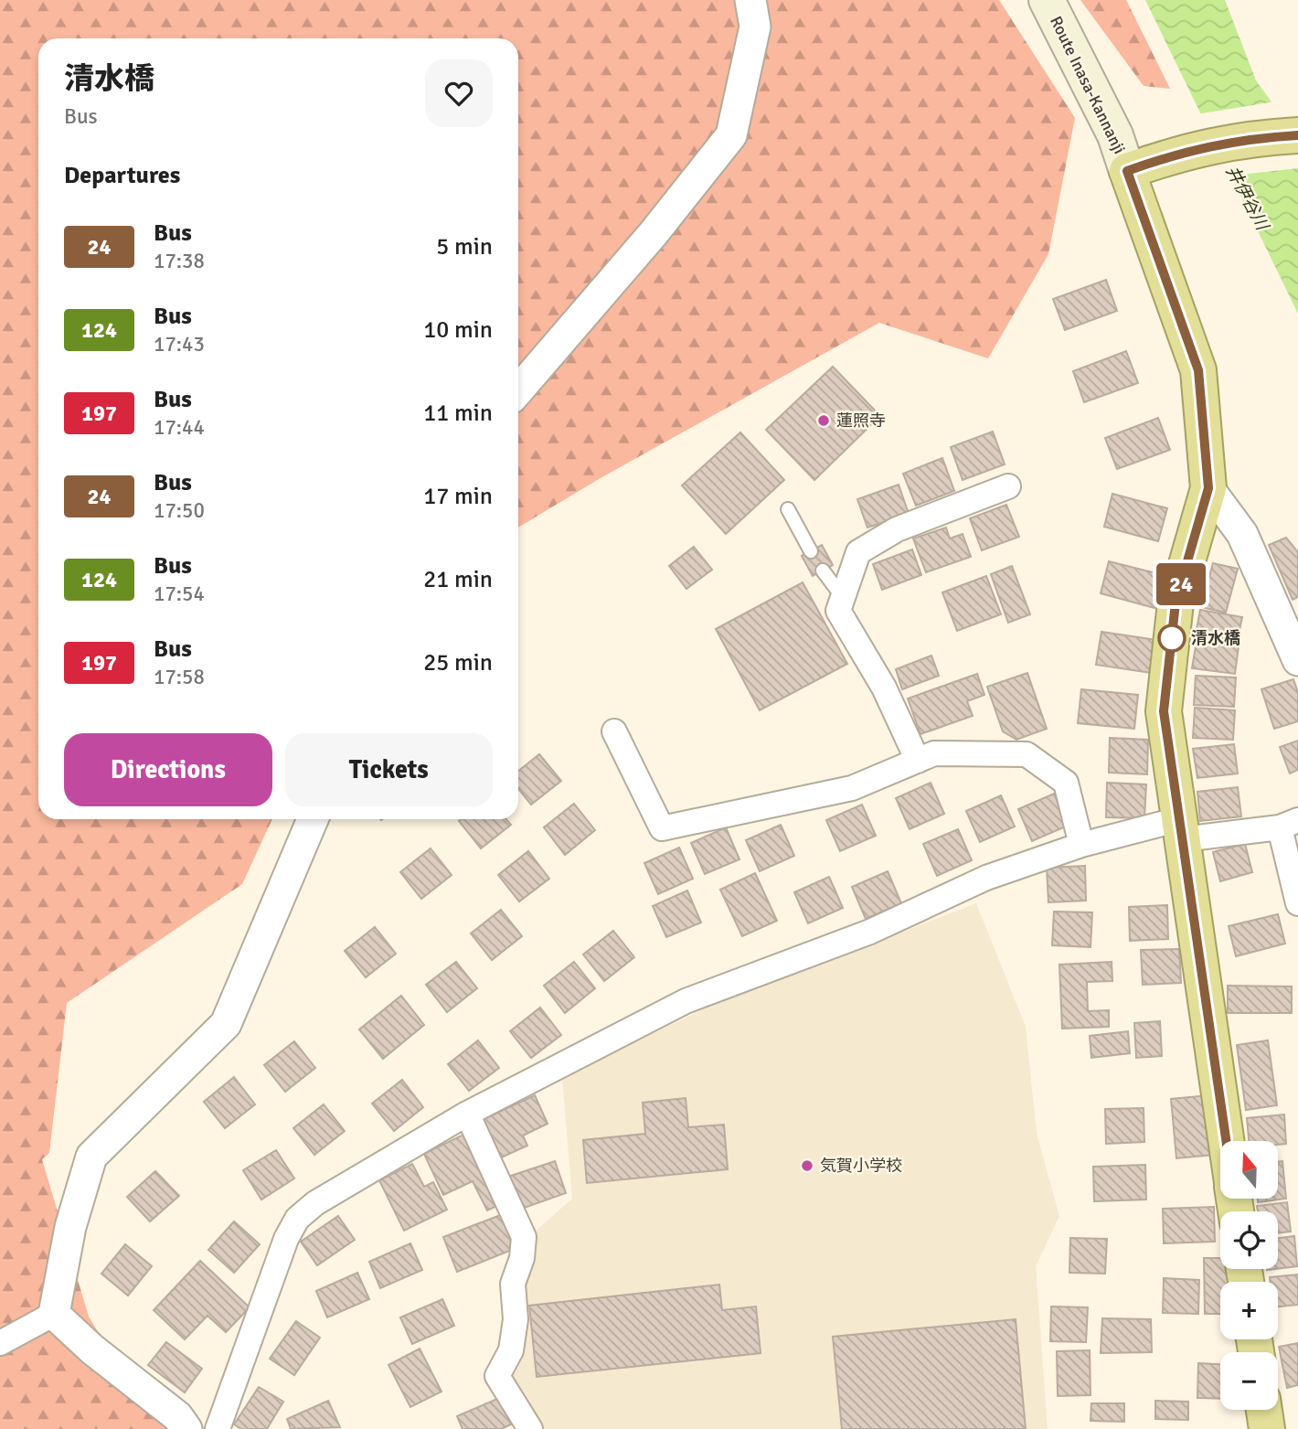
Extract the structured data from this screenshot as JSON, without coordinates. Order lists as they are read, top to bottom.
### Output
{
  "streets": {
    "main road": ["Route Inasa-Kannanji"]
  },
  "water": ["井伊谷川"],
  "places": ["蓮照寺", "清水橋", "気賀小学校"],
  "lines": ["bus line 24"],
  "north": "top",
  "page": {
    "on_map": "24",
    "heading": [
      ["清水橋", "Bus"],
      "Departures"
    ],
    "list": [
      {
        "mark": "24",
        "name": "Bus",
        "note": "17:38",
        "value": "5 min"
      },
      {
        "mark": "124",
        "name": "Bus",
        "note": "17:43",
        "value": "10 min"
      },
      {
        "mark": "197",
        "name": "Bus",
        "note": "17:44",
        "value": "11 min"
      },
      {
        "mark": "24",
        "name": "Bus",
        "note": "17:50",
        "value": "17 min"
      },
      {
        "mark": "124",
        "name": "Bus",
        "note": "17:54",
        "value": "21 min"
      },
      {
        "mark": "197",
        "name": "Bus",
        "note": "17:58",
        "value": "25 min"
      }
    ],
    "buttons": ["Directions", "Tickets"],
    "map_buttons": ["+", "−"]
  }
}
